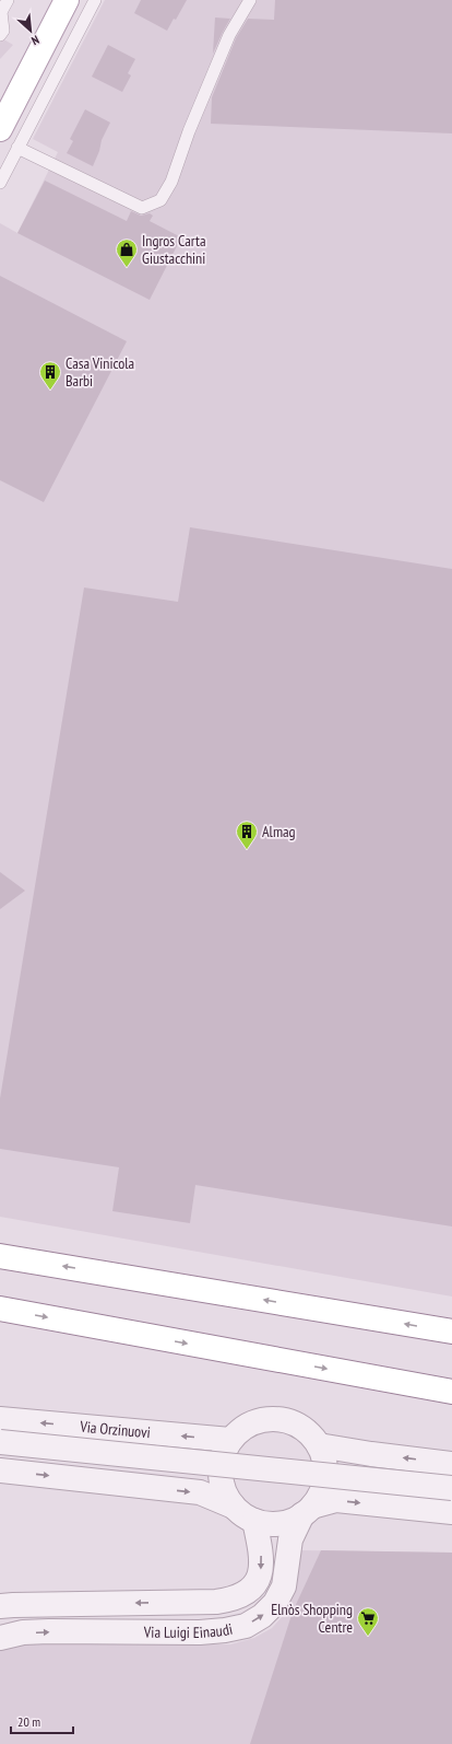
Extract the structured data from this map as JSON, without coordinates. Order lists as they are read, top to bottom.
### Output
{
  "streets": {
    "street": ["Via Orzinuovi", "Via Luigi Einaudi"]
  },
  "crossings": [
    ["Via Orzinuovi", "Via Luigi Einaudi"]
  ],
  "places": {
    "shop": ["Ingros Carta Giustacchini"],
    "building": ["Casa Vinicola Barbi", "Almag"],
    "supermarket": ["Elnòs Shopping Centre"]
  },
  "scale_bar": "20 m",
  "north": "bottom right"
}
